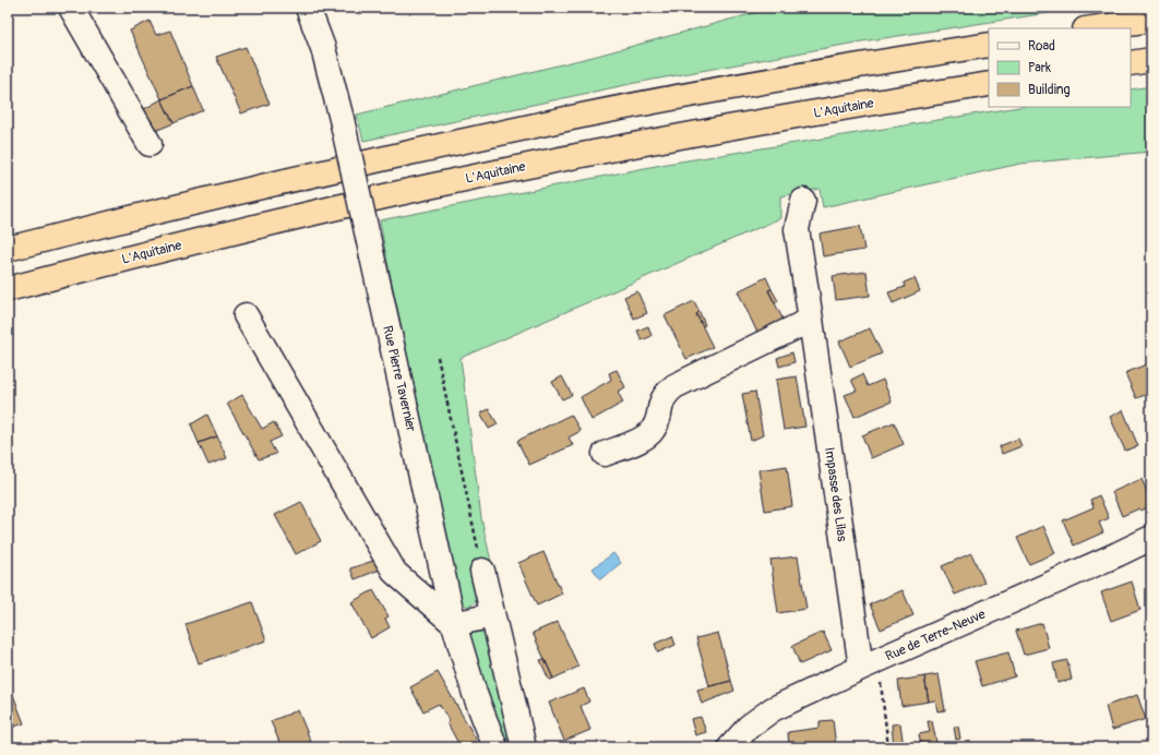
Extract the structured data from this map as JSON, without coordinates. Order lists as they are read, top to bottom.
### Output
{
  "streets": {
    "highway": ["L'Aquitaine"],
    "street": ["Rue Pierre Tavernier", "Impasse des Lilas", "Rue de Terre-Neuve"]
  },
  "crossings": [
    ["Impasse des Lilas", "Rue de Terre-Neuve"]
  ],
  "legend": ["Road", "Park", "Building"]
}
